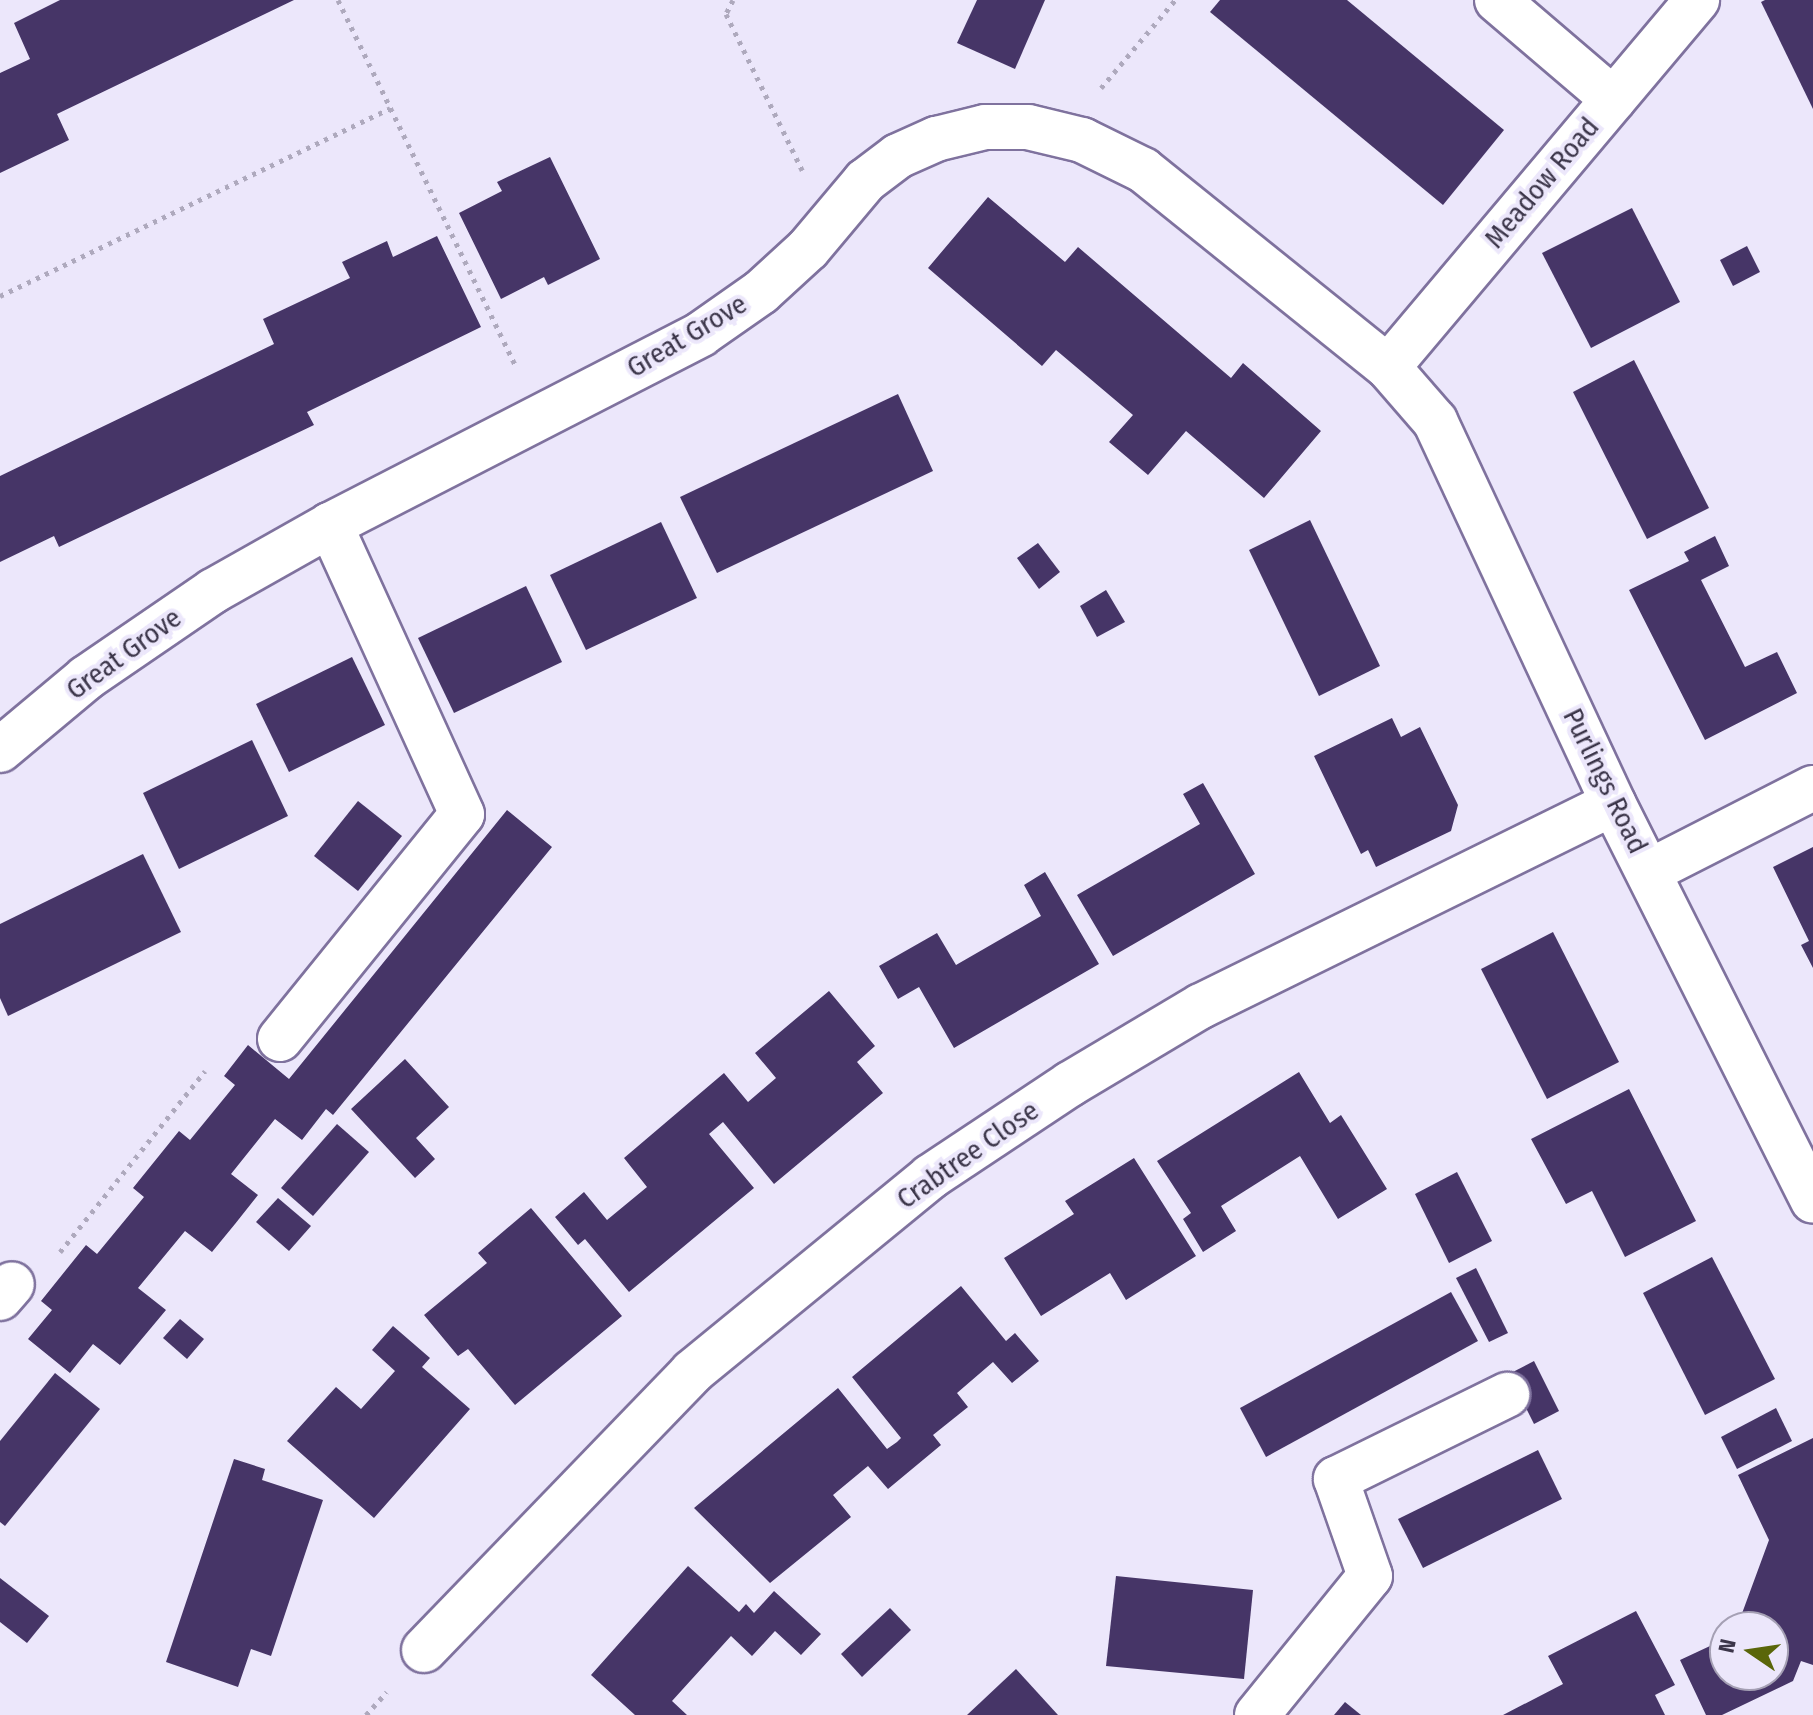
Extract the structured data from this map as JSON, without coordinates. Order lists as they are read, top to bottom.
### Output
{
  "streets": {
    "street": [
      "Meadow Road",
      "Great Grove",
      "Purlings Road",
      "Crabtree Close"
    ]
  },
  "crossings": [
    ["Meadow Road", "Great Grove"],
    ["Meadow Road", "Purlings Road"],
    ["Great Grove", "Purlings Road"],
    ["Purlings Road", "Crabtree Close"]
  ],
  "north": "left"
}
